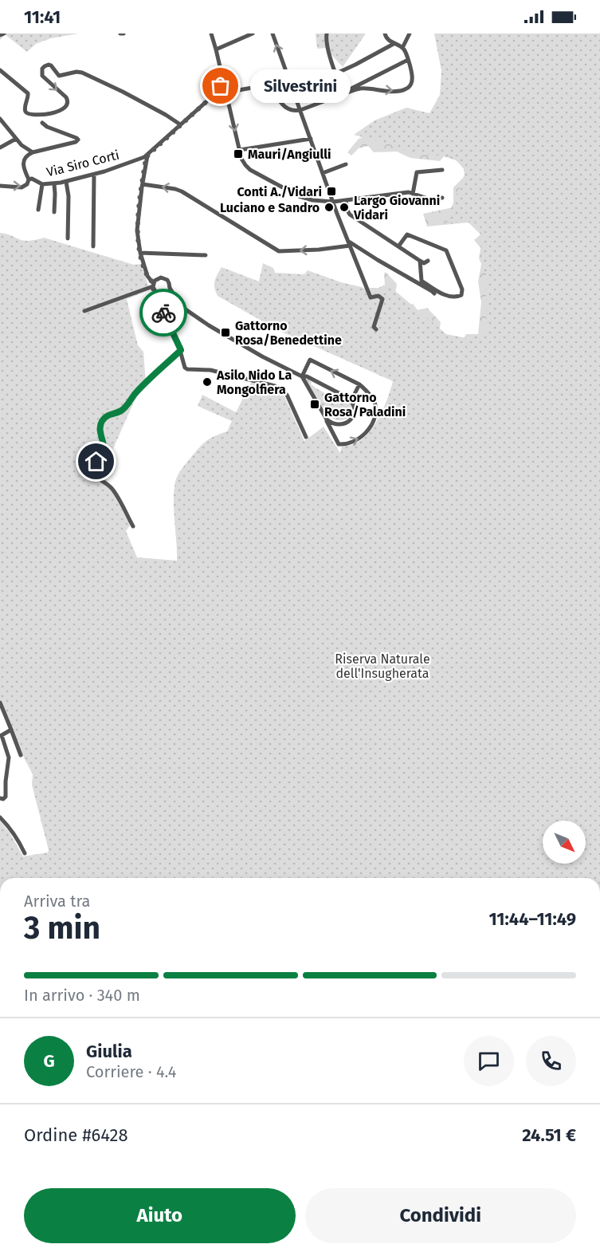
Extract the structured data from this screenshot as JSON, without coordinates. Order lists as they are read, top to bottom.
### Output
{
  "streets": {
    "street": ["Via Siro Corti"]
  },
  "parks": ["Riserva Naturale dell'Insugherata"],
  "places": {
    "other": [
      "Silvestrini",
      "Luciano e Sandro",
      "Largo Giovanni Vidari",
      "Asilo Nido La Mongolfiera"
    ],
    "transit": [
      "Mauri/Angiulli",
      "Conti A./Vidari",
      "Gattorno Rosa/Benedettine",
      "Gattorno Rosa/Paladini"
    ]
  },
  "north": "bottom right",
  "page": {
    "status": "11:41",
    "bubble": "Silvestrini",
    "heading": ["3 min", "Arriva tra", "11:44–11:49"],
    "panel": [
      "Giulia",
      "Corriere · 4.4",
      "Ordine #6428",
      "24.51 €"
    ],
    "bar": "In arrivo · 340 m",
    "round": "G",
    "buttons": ["Aiuto", "Condividi"]
  }
}
